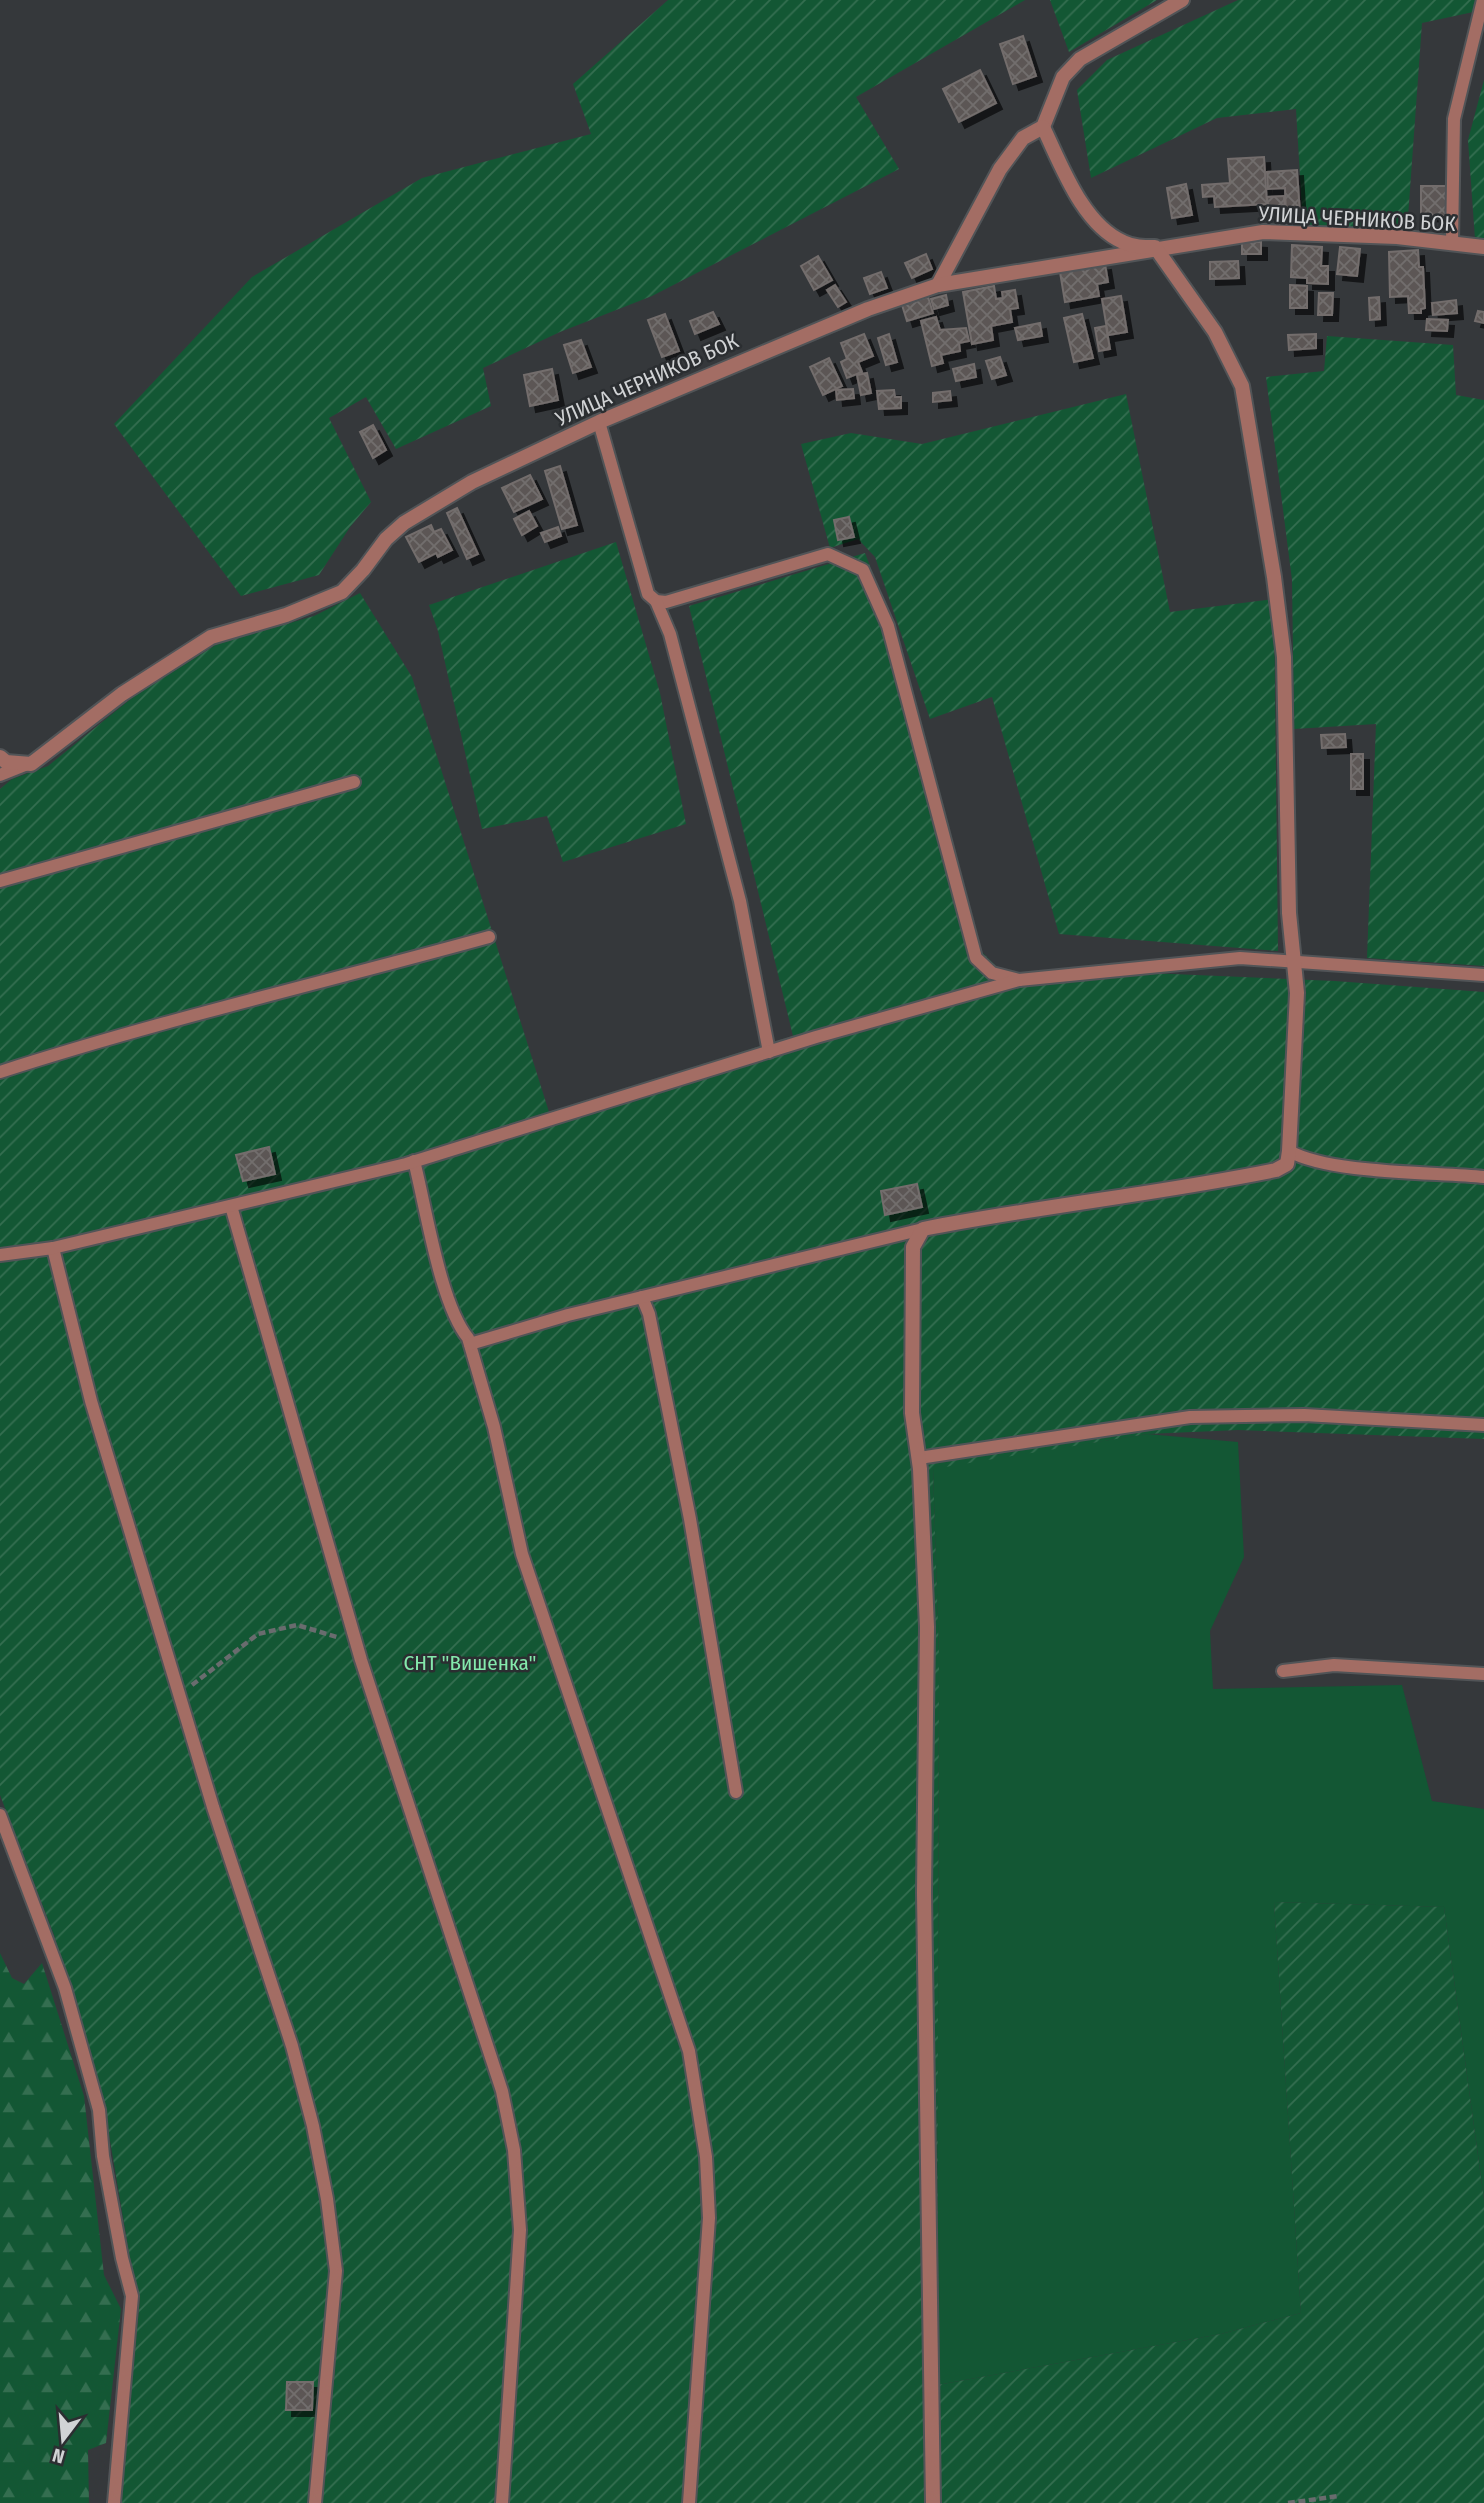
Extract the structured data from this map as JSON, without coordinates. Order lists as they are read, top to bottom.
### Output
{
  "streets": {
    "street": ["УЛИЦА ЧЕРНИКОВ БОК"]
  },
  "parks": ["СНТ \"Вишенка\""],
  "north": "bottom"
}
